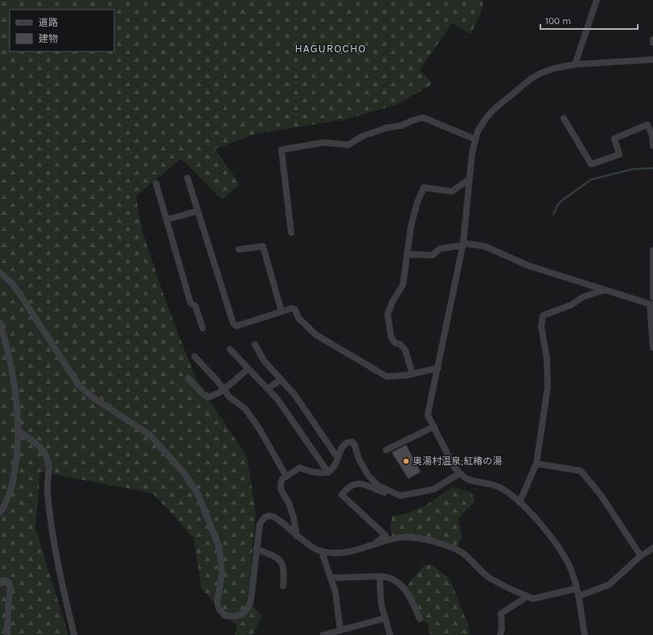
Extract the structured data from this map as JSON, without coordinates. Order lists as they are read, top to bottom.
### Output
{
  "districts": ["HAGUROCHO"],
  "places": ["奥湯村温泉;紅椿の湯"],
  "legend": ["道路", "建物"],
  "scale_bar": "100 m"
}
